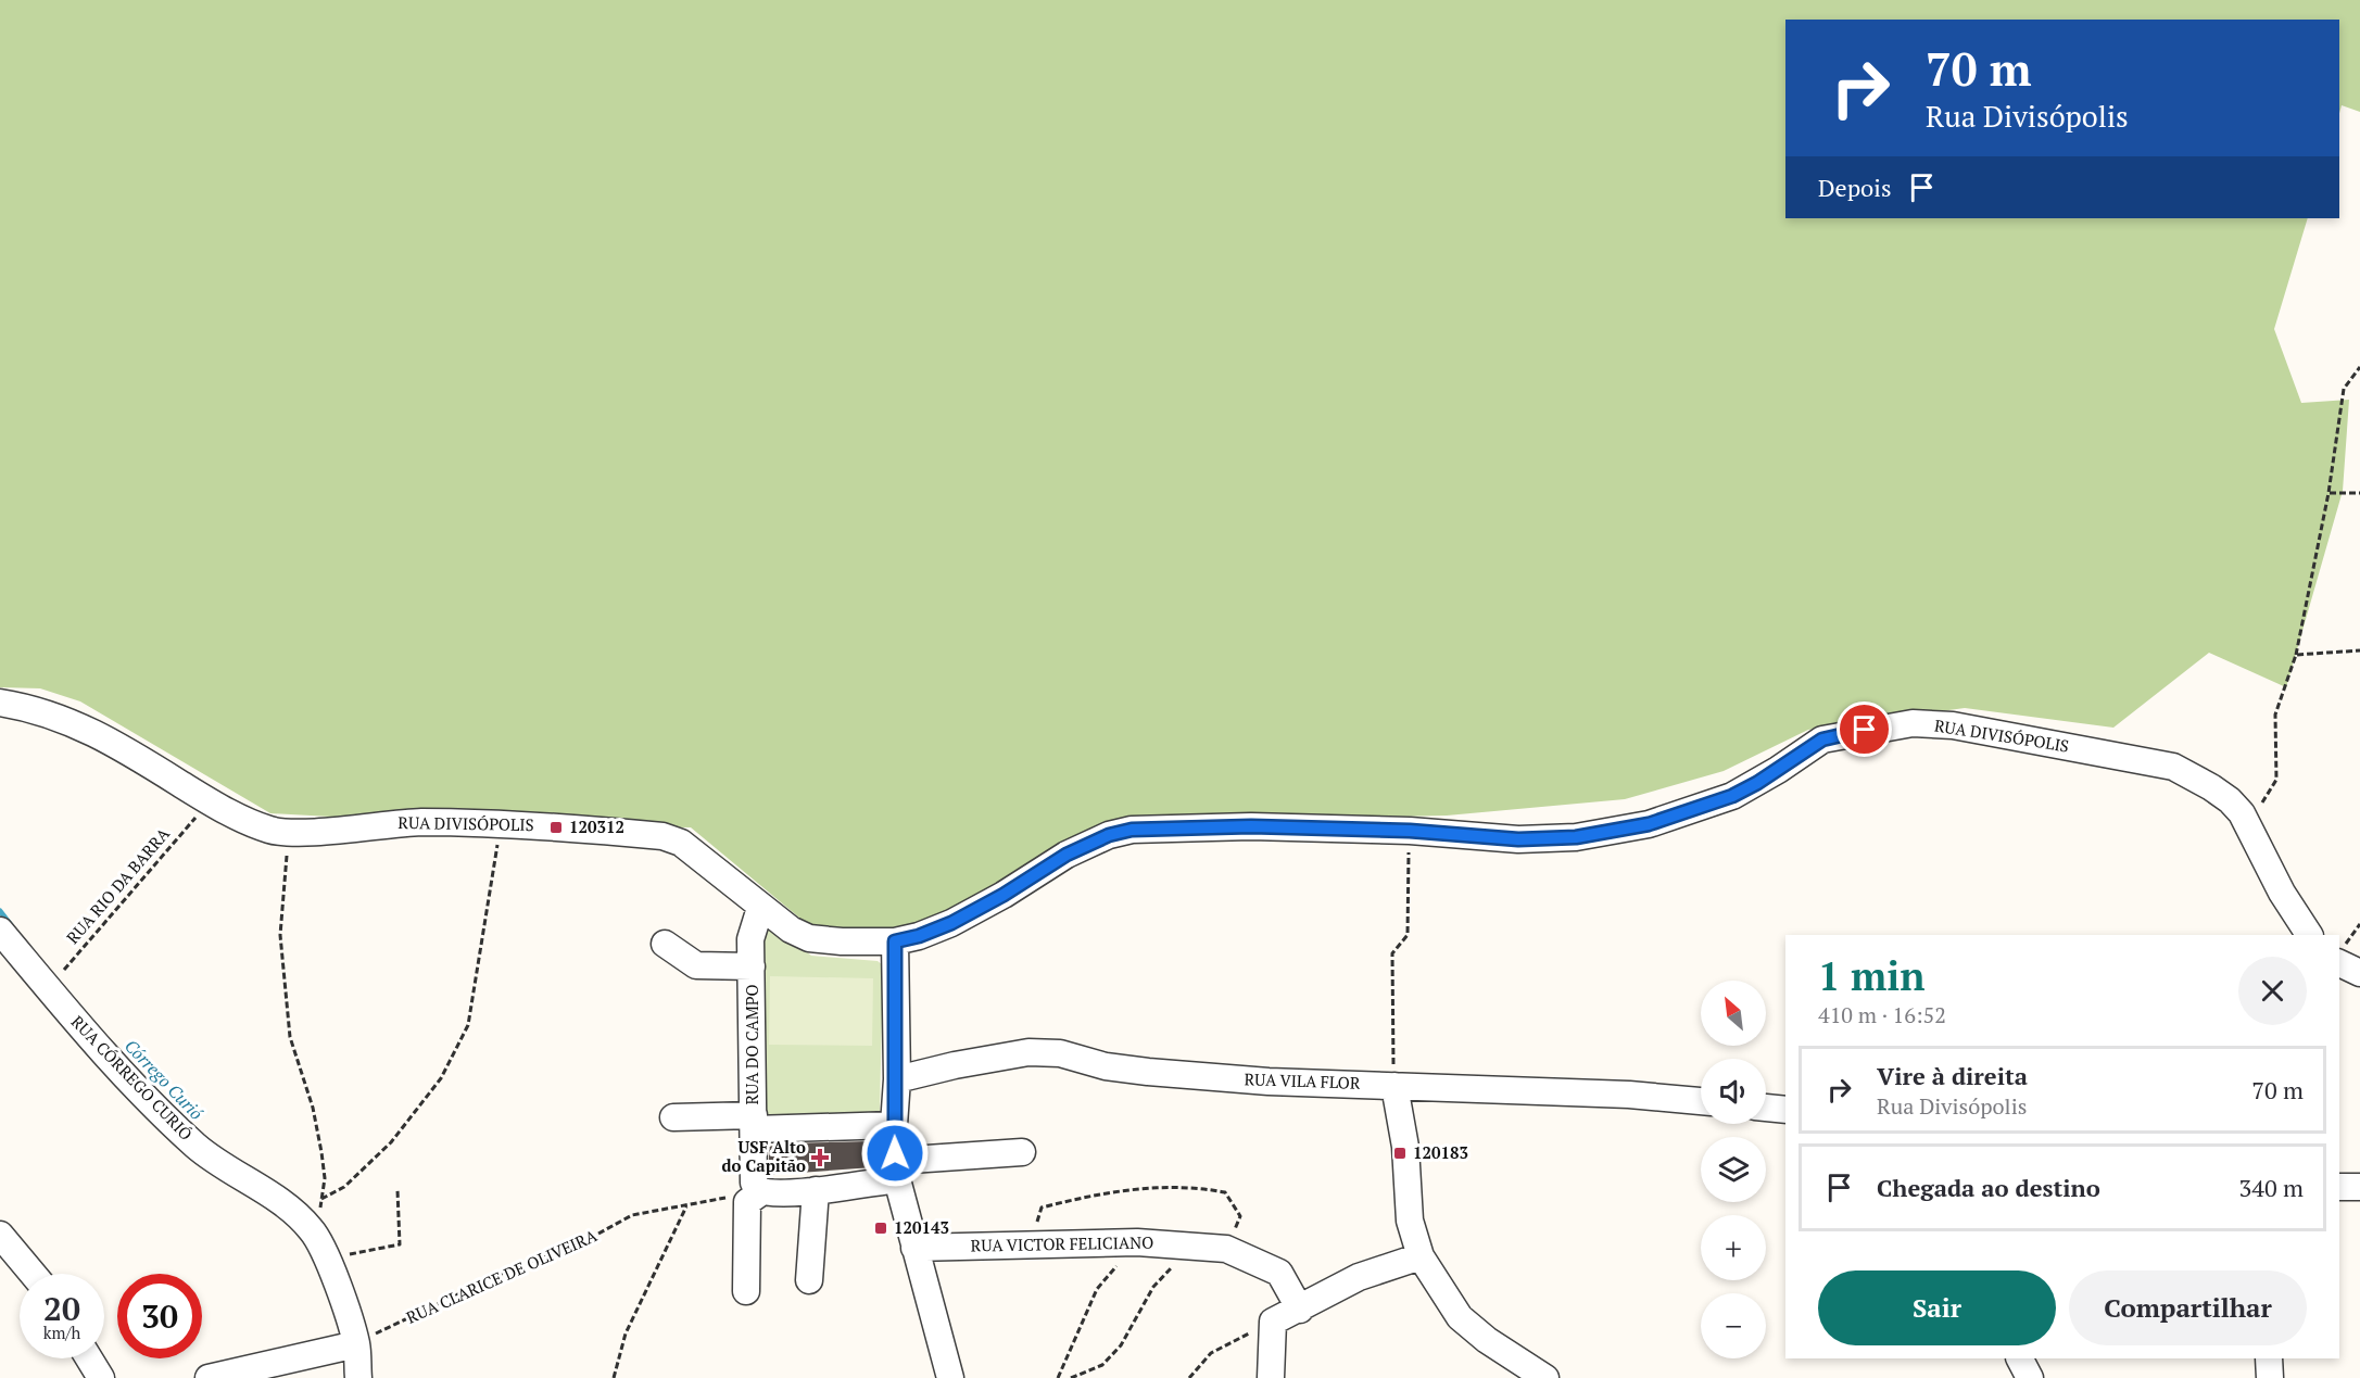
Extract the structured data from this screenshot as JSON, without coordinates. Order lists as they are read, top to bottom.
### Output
{
  "streets": {
    "street": [
      "RUA DIVISÓPOLIS",
      "RUA DO CAMPO",
      "RUA CÓRREGO CURIÓ",
      "RUA VILA FLOR",
      "RUA VICTOR FELICIANO"
    ],
    "path": ["RUA RIO DA BARRA", "RUA CLARICE DE OLIVEIRA"]
  },
  "crossings": [
    ["RUA DIVISÓPOLIS", "RUA RIO DA BARRA"],
    ["RUA DIVISÓPOLIS", "RUA DO CAMPO"],
    ["RUA RIO DA BARRA", "RUA CÓRREGO CURIÓ"],
    ["RUA DO CAMPO", "RUA CLARICE DE OLIVEIRA"],
    ["RUA CÓRREGO CURIÓ", "RUA CLARICE DE OLIVEIRA"]
  ],
  "water": ["Córrego Curió"],
  "places": {
    "transit": ["120312", "120183", "120143"],
    "health": ["USF Alto do Capitão"]
  },
  "north": "top left",
  "page": {
    "turn": ["70 m", "Rua Divisópolis"],
    "then": "Depois",
    "heading": ["1 min", "410 m · 16:52"],
    "map_buttons": ["+", "−"],
    "list": [
      {
        "name": "Vire à direita",
        "note": "Rua Divisópolis",
        "value": "70 m"
      },
      {
        "name": "Chegada ao destino",
        "value": "340 m"
      }
    ],
    "buttons": ["Sair", "Compartilhar"],
    "speed": "20 km/h",
    "limit": "30"
  }
}
